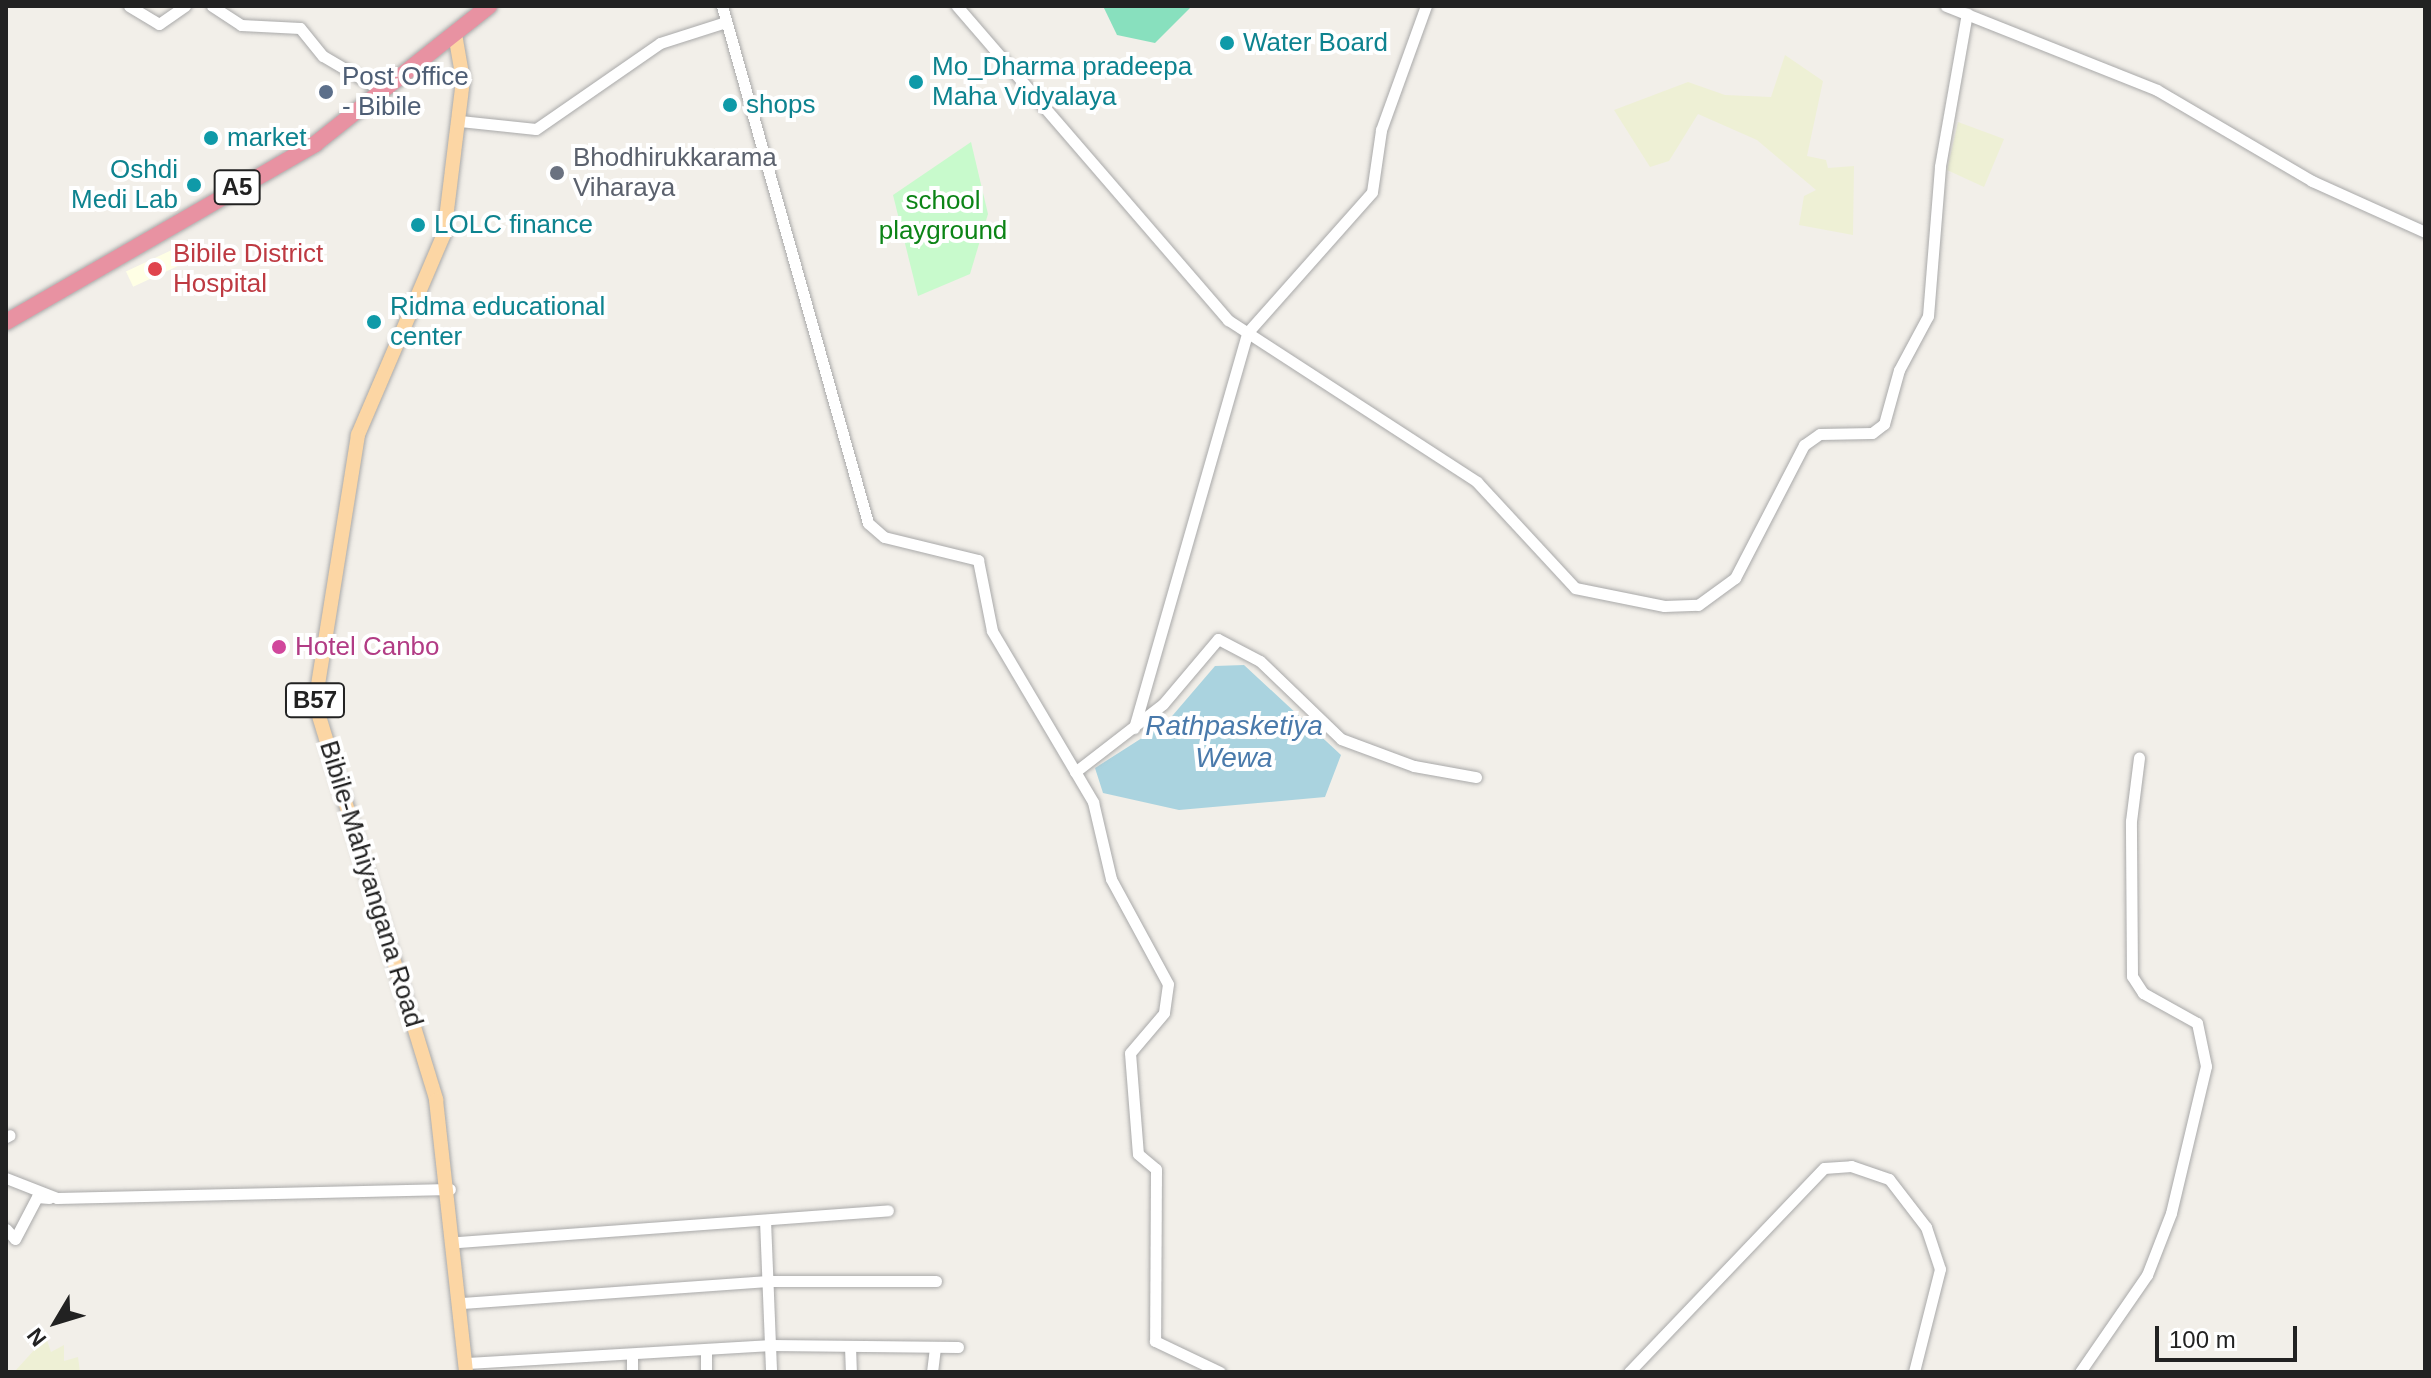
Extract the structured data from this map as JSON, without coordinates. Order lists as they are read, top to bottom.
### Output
{
  "streets": {
    "highway": ["A5"],
    "main road": ["B57", "Bibile-Mahiyangana Road"]
  },
  "crossings": [
    ["A5", "Bibile-Mahiyangana Road"]
  ],
  "water": ["Rathpasketiya Wewa"],
  "parks": ["school playground"],
  "places": [
    "Water Board",
    "Mo_Dharma pradeepa Maha Vidyalaya",
    "Post Office - Bibile",
    "shops",
    "market",
    "Bhodhirukkarama Viharaya",
    "Oshdi Medi Lab",
    "LOLC finance",
    "Bibile District Hospital",
    "Ridma educational center",
    "Hotel Canbo"
  ],
  "scale_bar": "100 m",
  "north": "bottom left"
}
